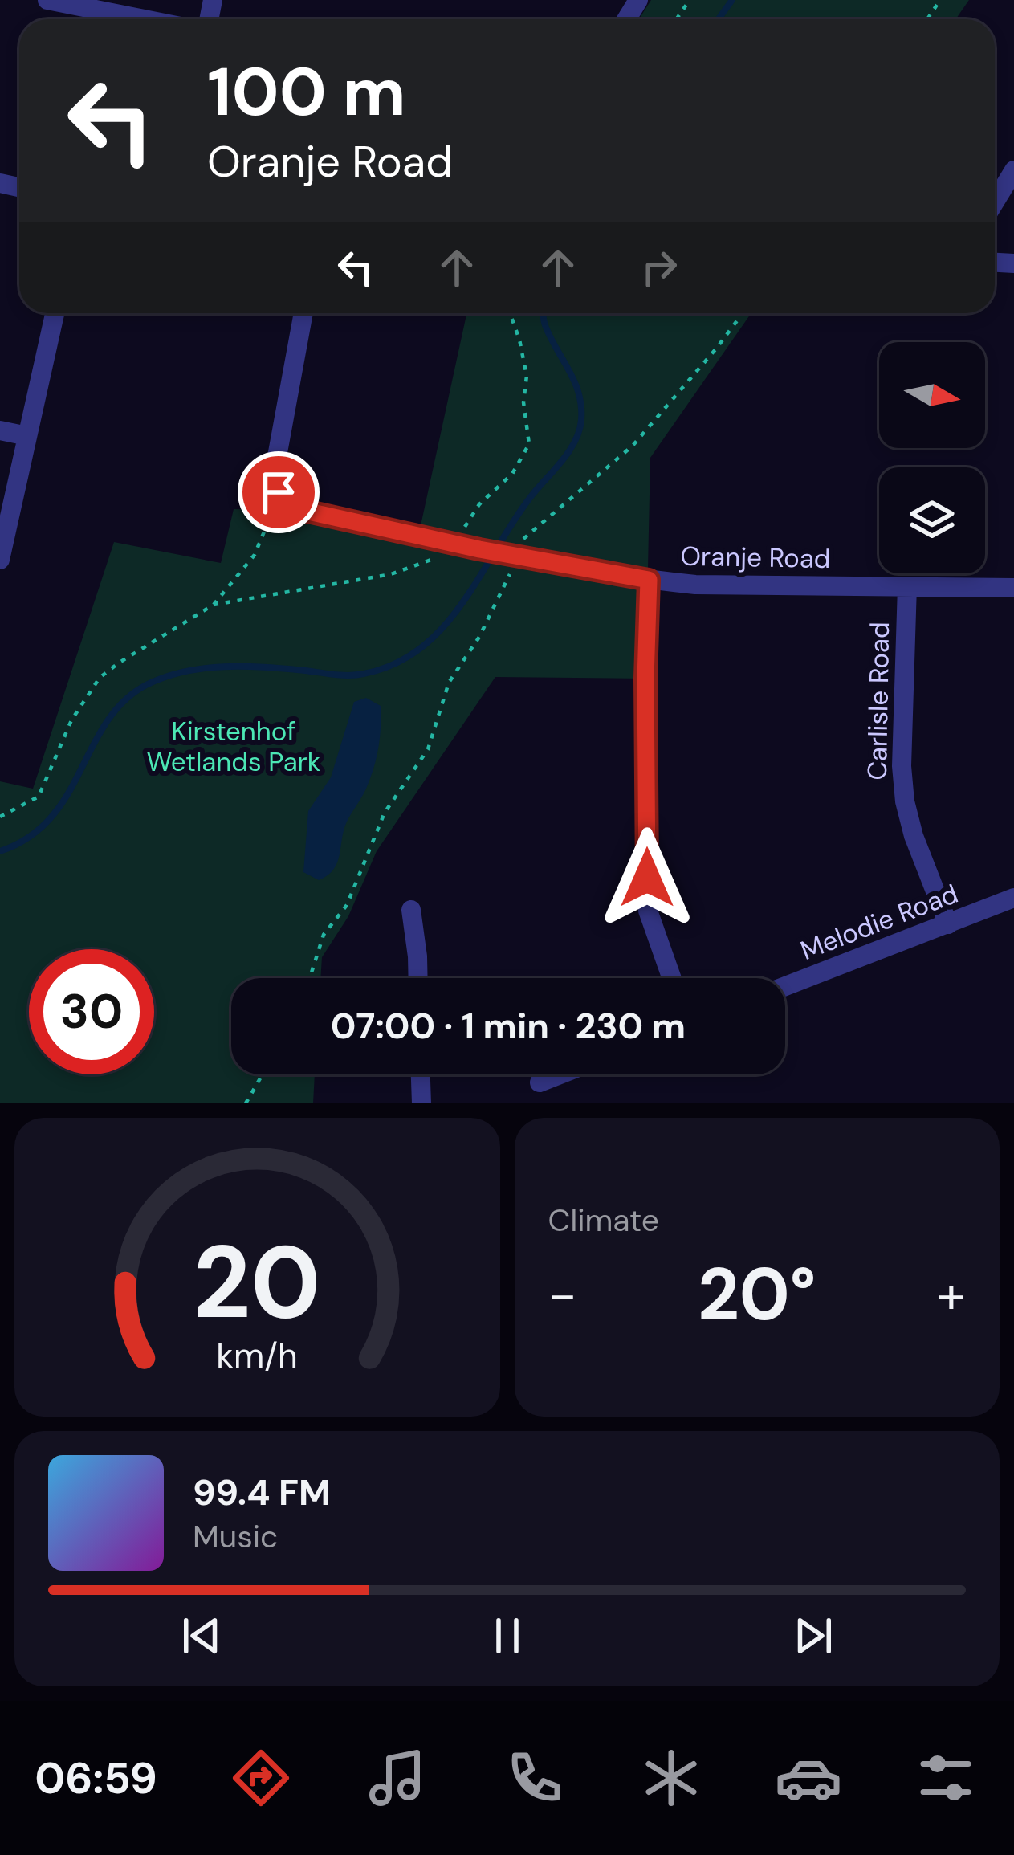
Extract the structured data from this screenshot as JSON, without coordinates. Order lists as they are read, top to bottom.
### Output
{
  "streets": {
    "street": ["Oranje Road", "Carlisle Road", "Melodie Road"]
  },
  "crossings": [
    ["Oranje Road", "Carlisle Road"],
    ["Carlisle Road", "Melodie Road"]
  ],
  "parks": ["Kirstenhof Wetlands Park"],
  "north": "right",
  "page": {
    "turn": ["100 m", "Oranje Road"],
    "limit": "30",
    "trip": "07:00 · 1 min · 230 m",
    "tile": "Climate",
    "heat": ["−", "20°", "+"],
    "song": ["99.4 FM", "Music"],
    "tabs": "06:59",
    "gauge": ["20", "km/h"]
  }
}
